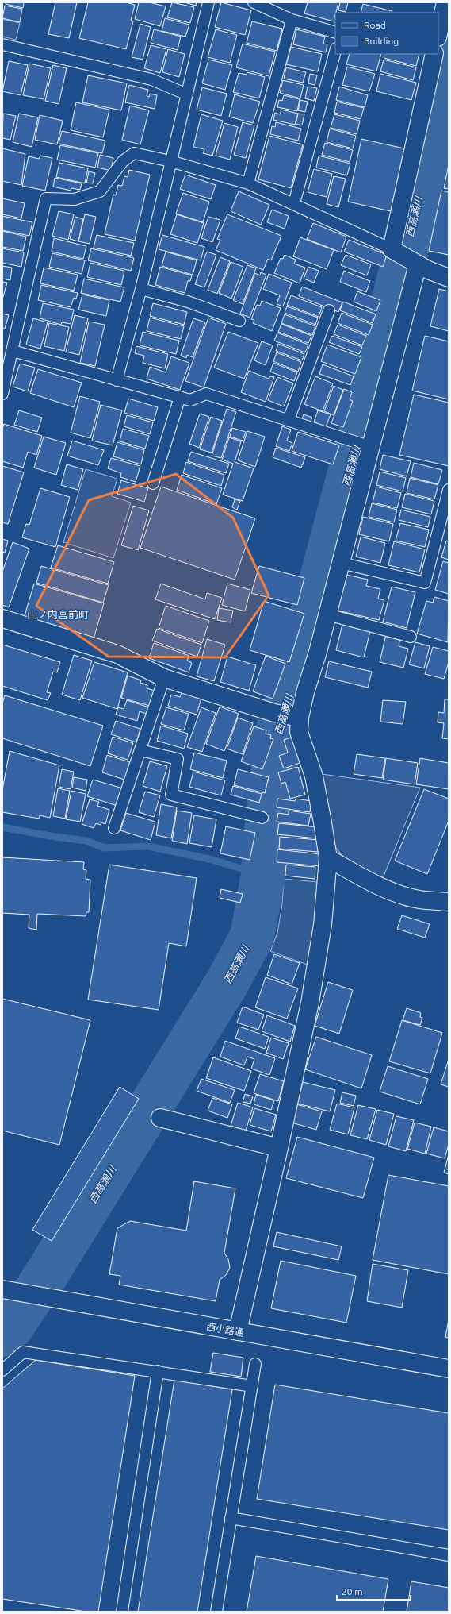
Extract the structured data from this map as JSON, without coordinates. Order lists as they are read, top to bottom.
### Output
{
  "streets": {
    "street": ["西小路通"]
  },
  "districts": ["山ノ内宮前町"],
  "water": ["西高瀬川"],
  "legend": ["Road", "Building"],
  "scale_bar": "20 m"
}
